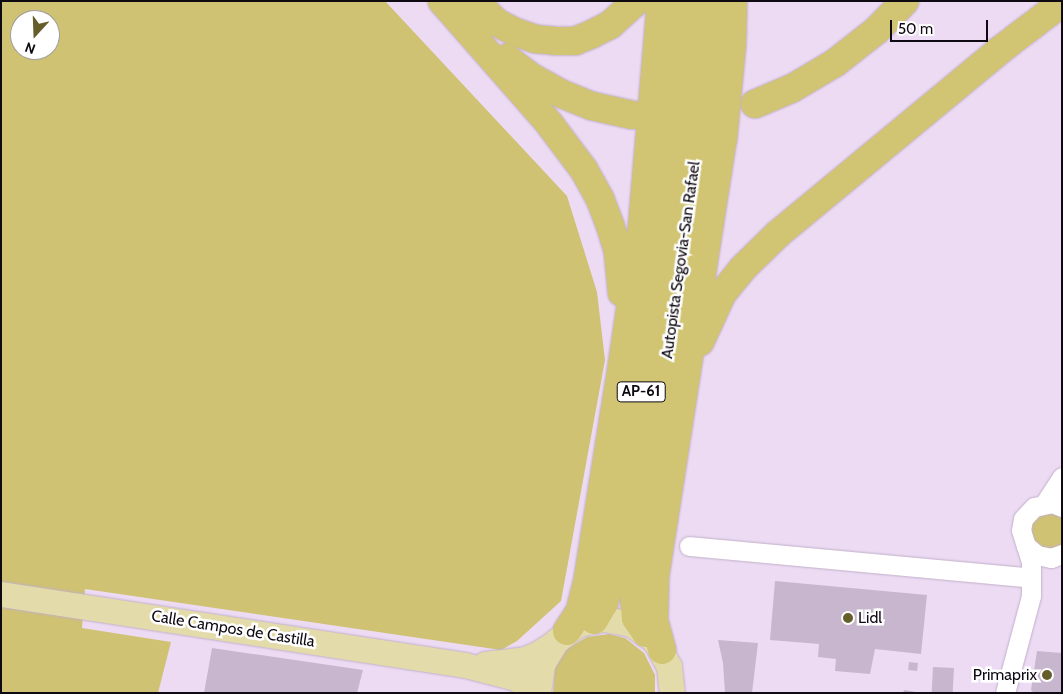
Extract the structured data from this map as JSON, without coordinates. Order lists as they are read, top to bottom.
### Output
{
  "streets": {
    "highway": ["Autopista Segovia-San Rafael", "AP-61"],
    "main road": ["Calle Campos de Castilla"]
  },
  "crossings": [
    ["Autopista Segovia-San Rafael", "AP-61"],
    ["Autopista Segovia-San Rafael", "Calle Campos de Castilla"]
  ],
  "places": ["Lidl", "Primaprix"],
  "scale_bar": "50 m",
  "north": "bottom"
}
